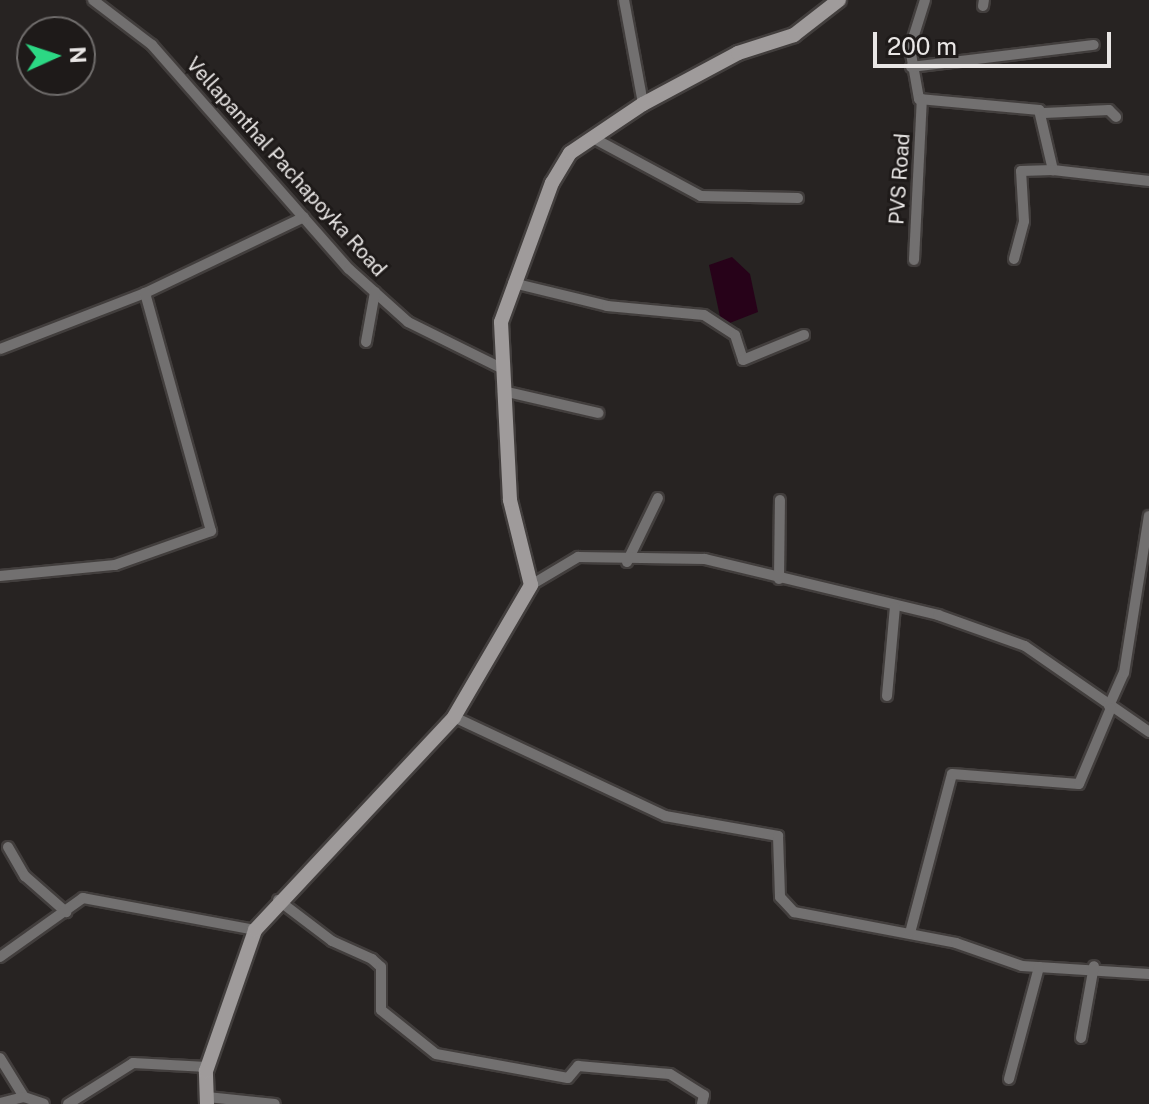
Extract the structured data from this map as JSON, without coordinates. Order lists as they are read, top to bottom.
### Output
{
  "streets": {
    "street": ["Vellapanthal Pachapoyka Road", "PVS Road"]
  },
  "scale_bar": "200 m",
  "north": "right"
}
